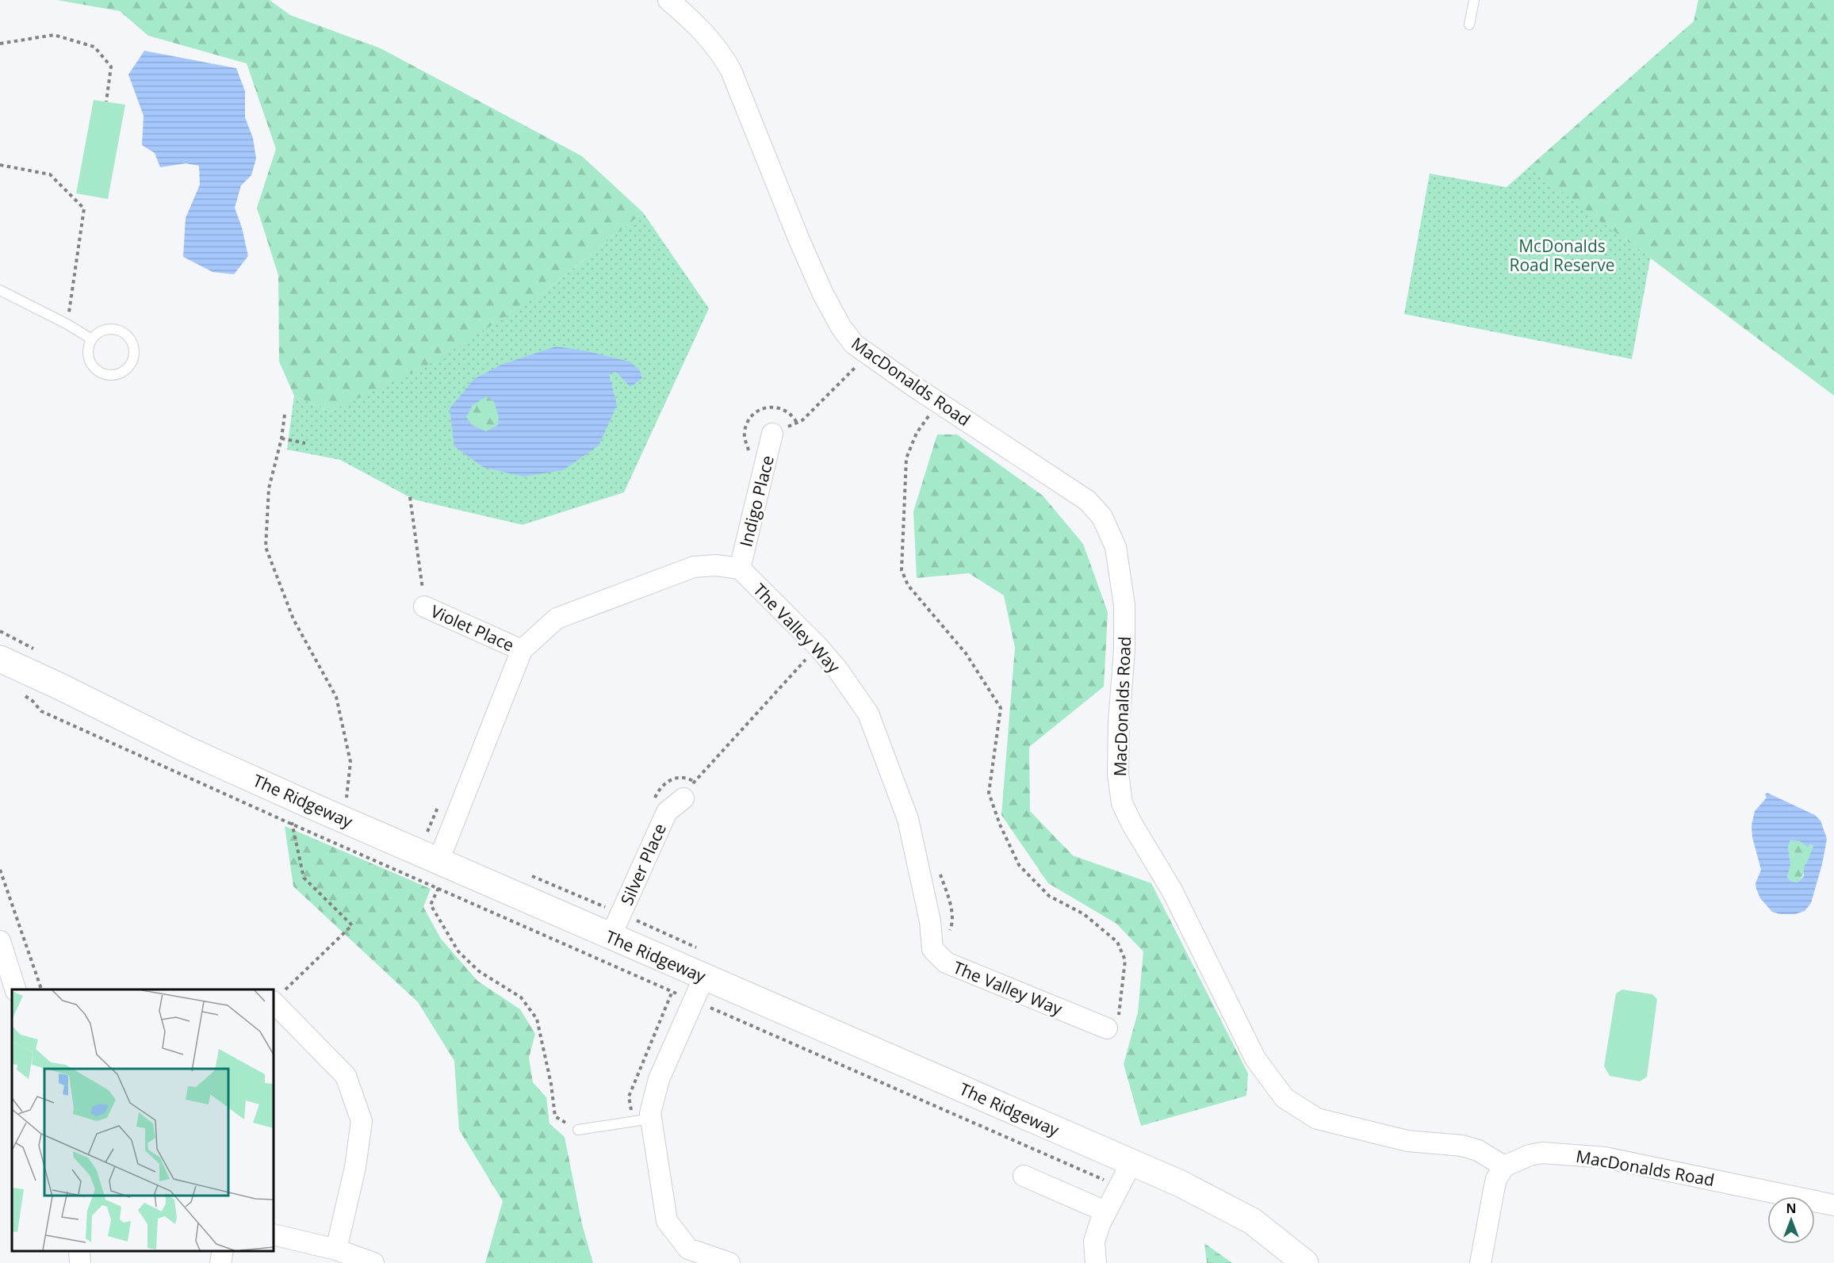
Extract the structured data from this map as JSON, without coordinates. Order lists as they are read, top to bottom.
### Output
{
  "streets": {
    "street": [
      "MacDonalds Road",
      "Indigo Place",
      "Violet Place",
      "The Valley Way",
      "The Ridgeway",
      "Silver Place"
    ]
  },
  "crossings": [
    ["Indigo Place", "The Valley Way"],
    ["Violet Place", "The Valley Way"],
    ["The Valley Way", "The Ridgeway"],
    ["The Ridgeway", "Silver Place"]
  ],
  "parks": ["McDonalds Road Reserve"],
  "north": "top"
}
